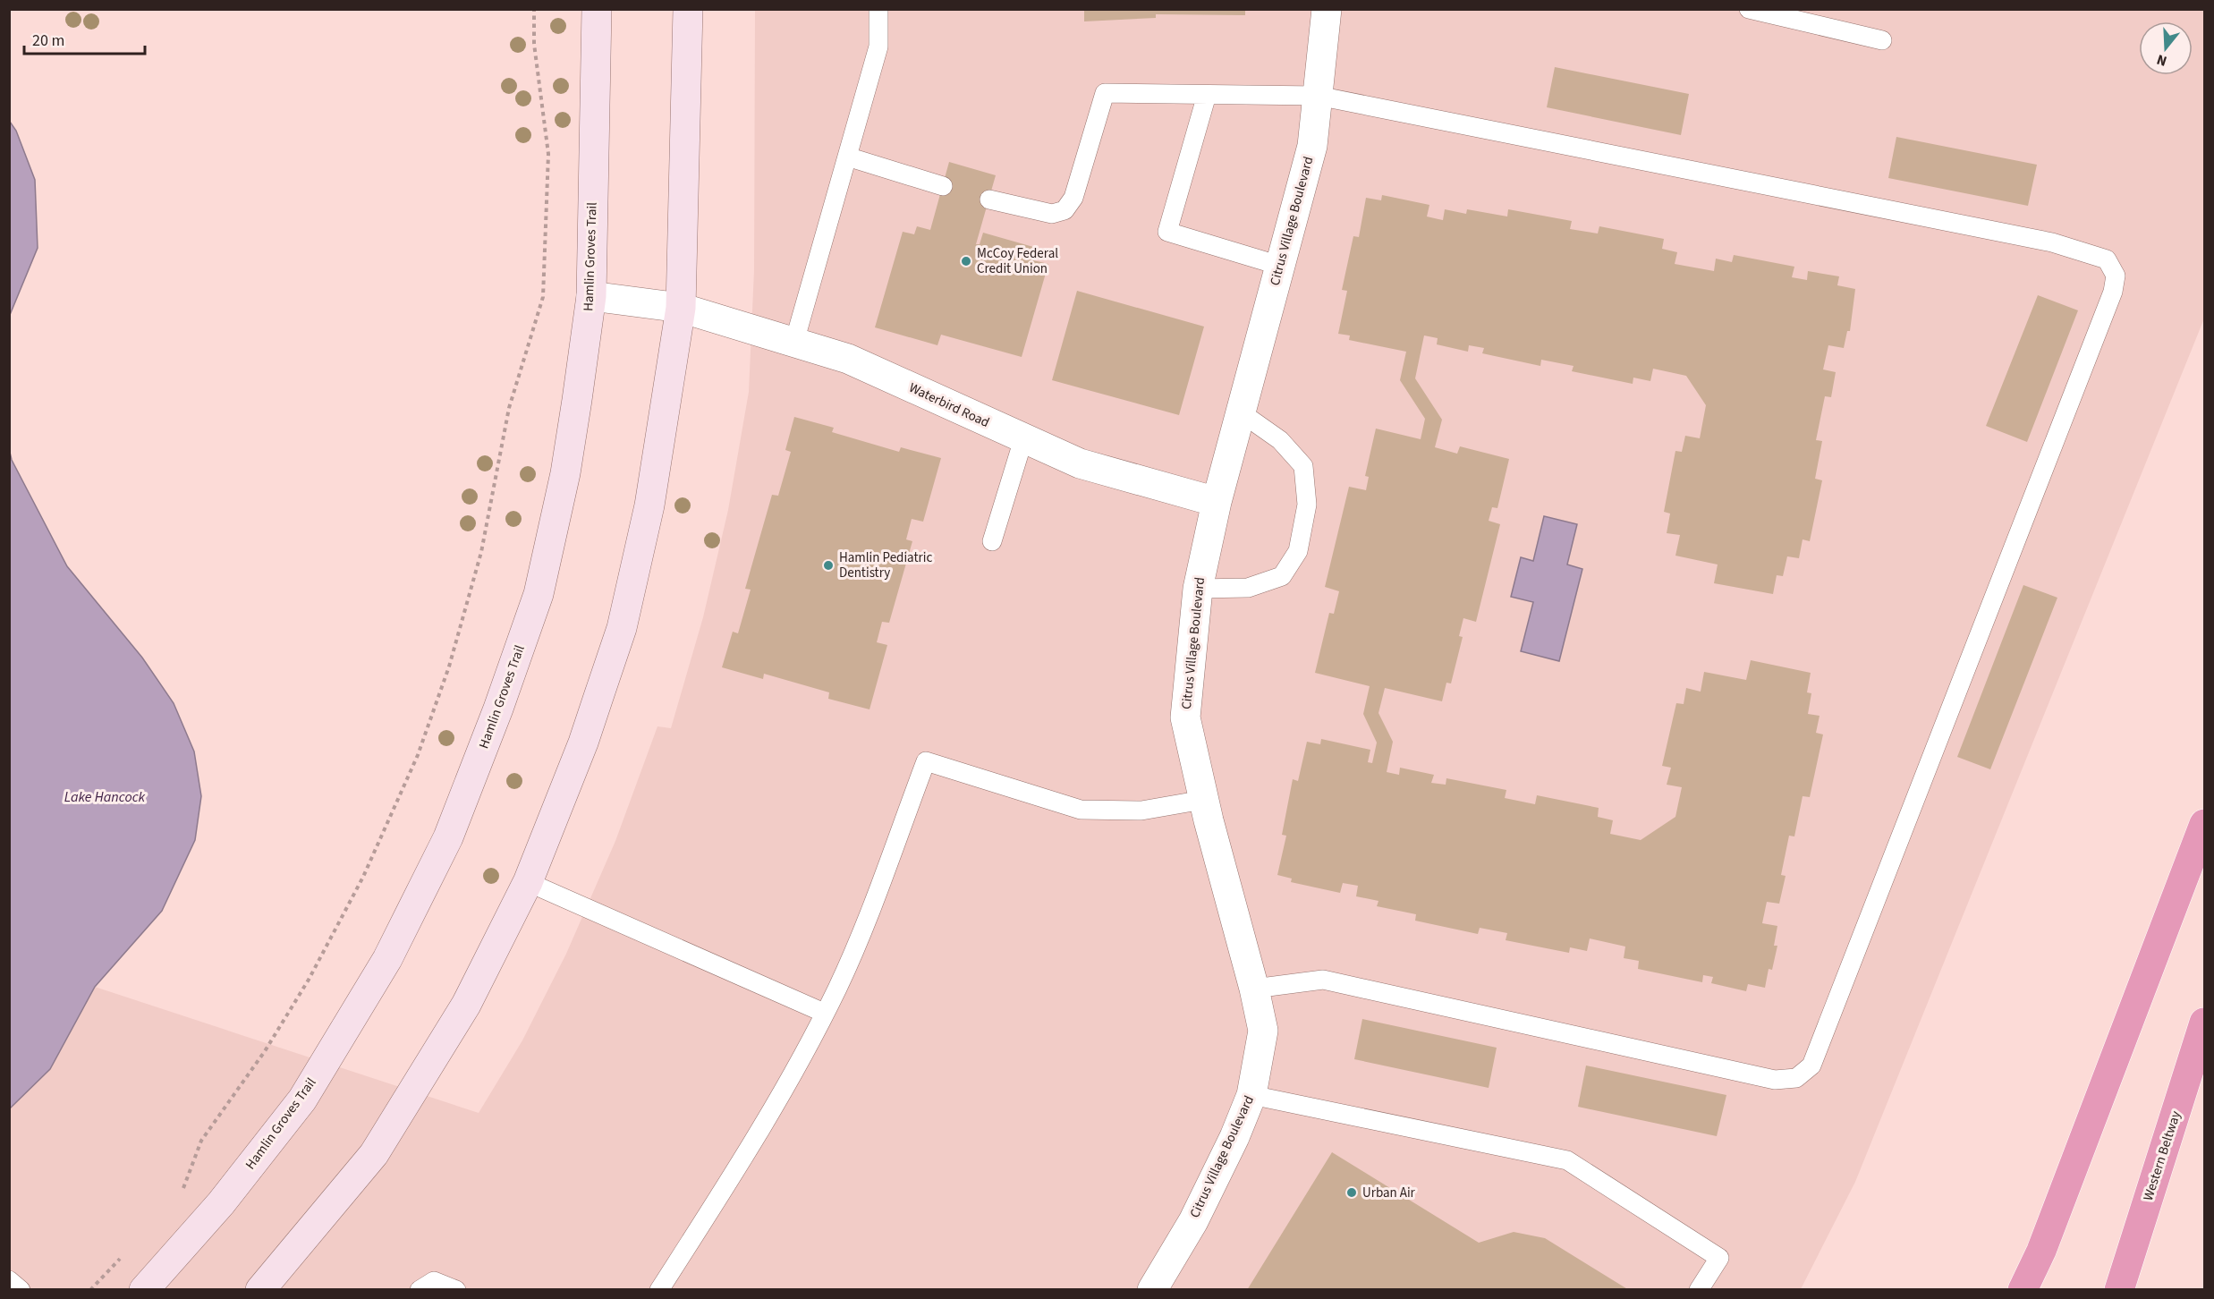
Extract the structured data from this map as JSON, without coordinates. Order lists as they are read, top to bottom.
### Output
{
  "streets": {
    "highway": ["Western Beltway"],
    "main road": ["Hamlin Groves Trail"],
    "street": ["Citrus Village Boulevard", "Waterbird Road"]
  },
  "crossings": [
    ["Citrus Village Boulevard", "Waterbird Road"],
    ["Hamlin Groves Trail", "Waterbird Road"]
  ],
  "water": ["Lake Hancock"],
  "places": ["McCoy Federal Credit Union", "Hamlin Pediatric Dentistry", "Urban Air"],
  "scale_bar": "20 m",
  "north": "bottom"
}
